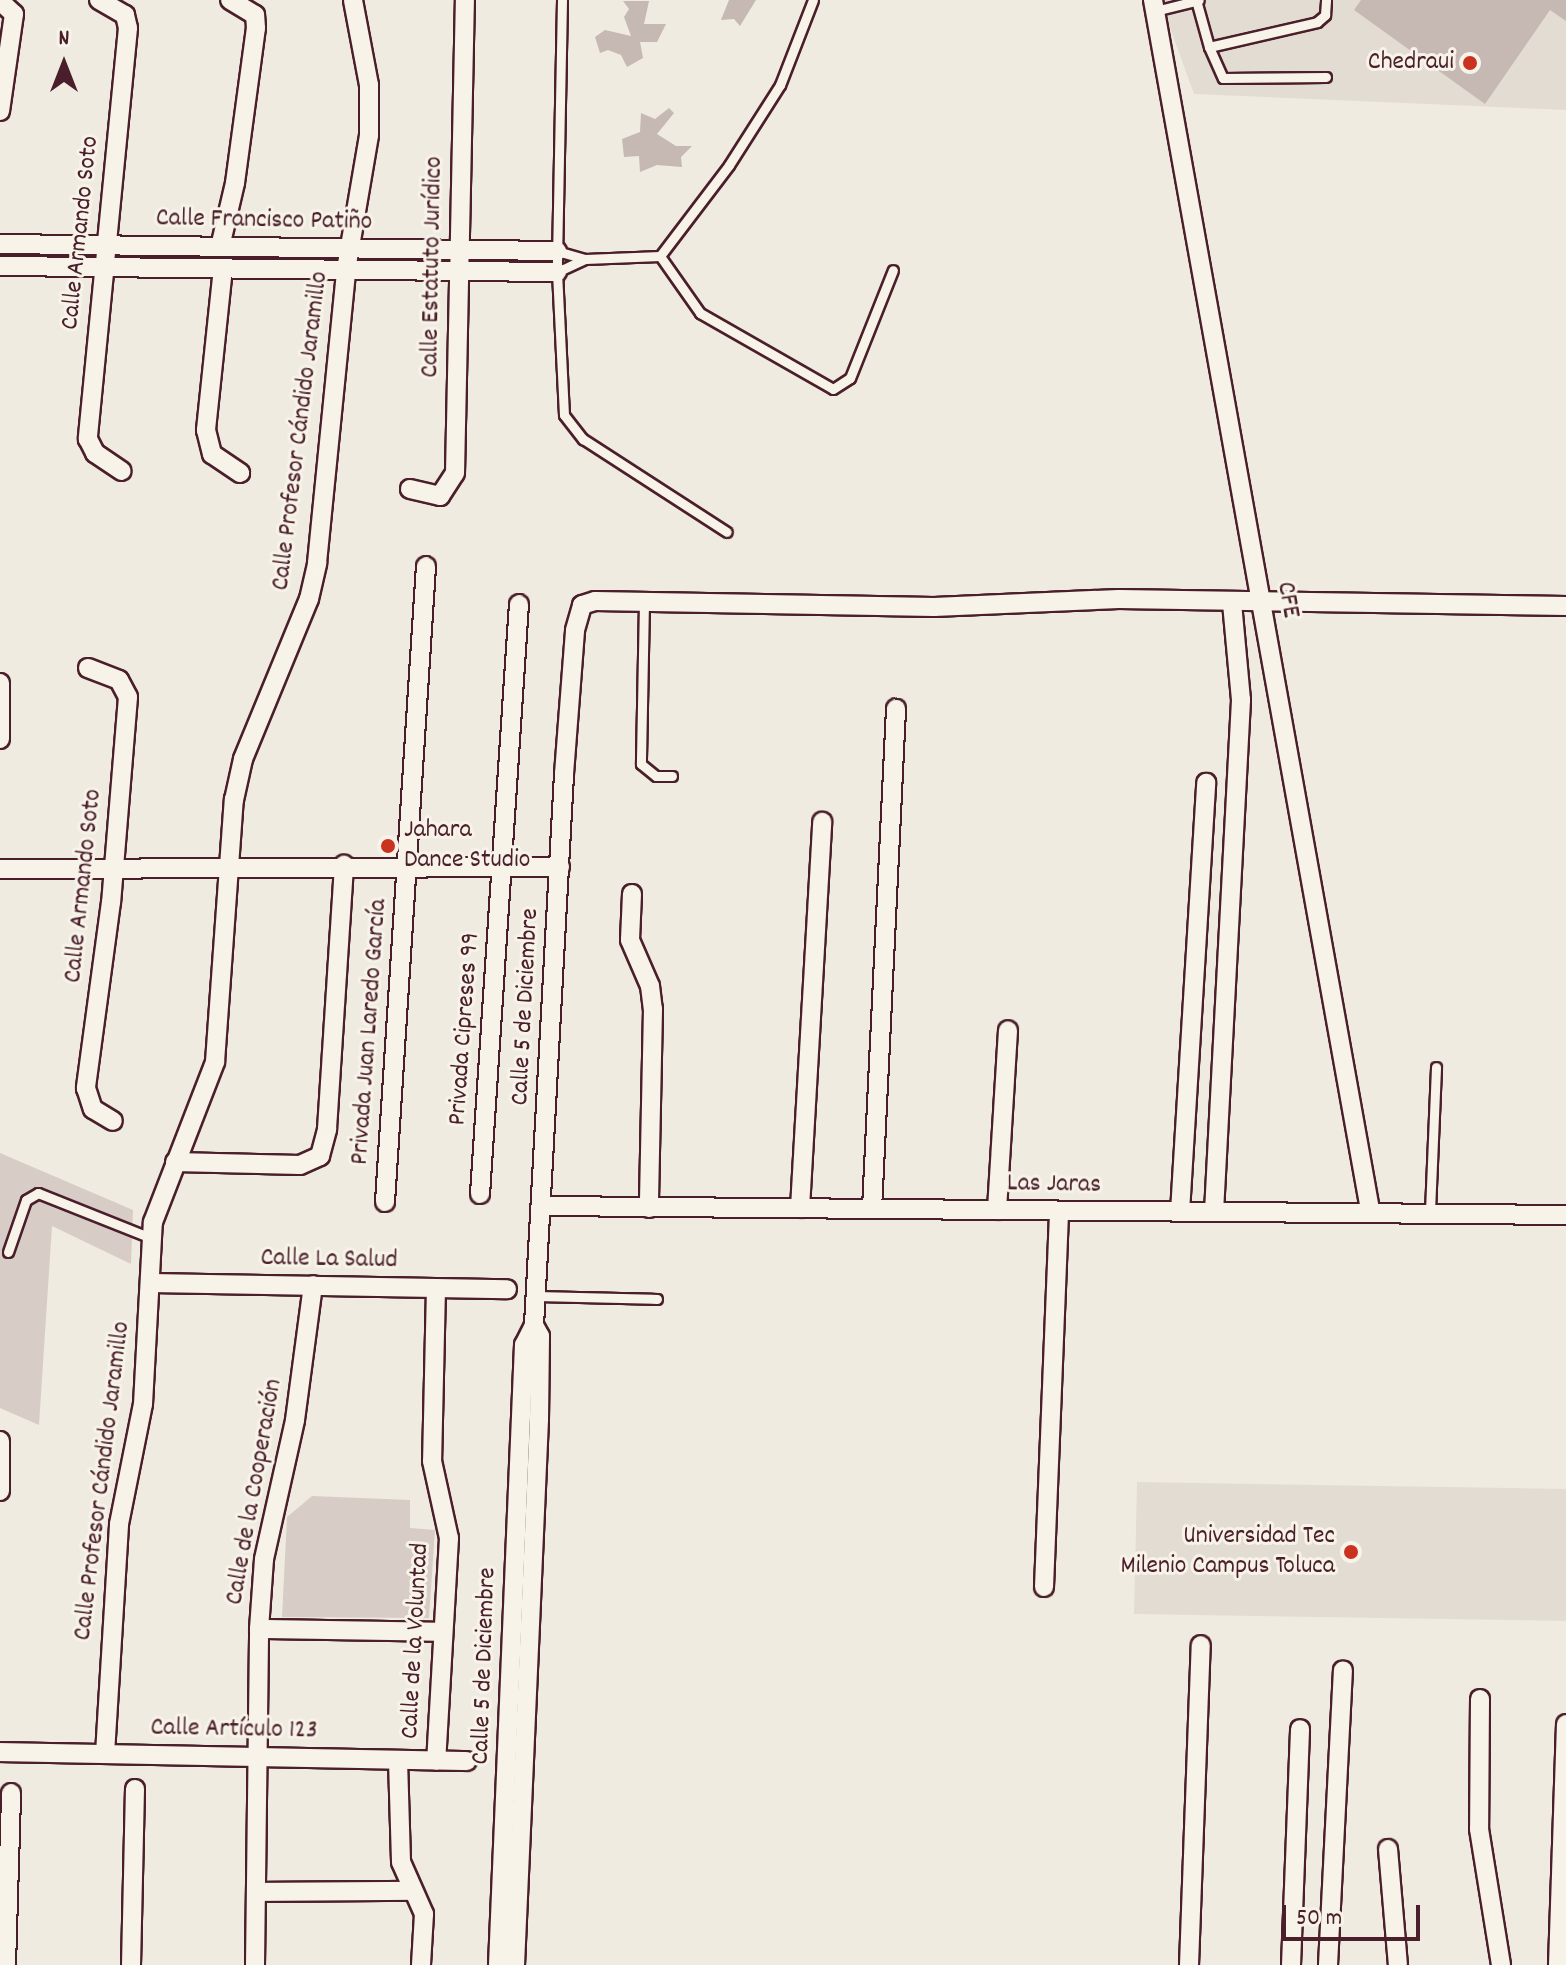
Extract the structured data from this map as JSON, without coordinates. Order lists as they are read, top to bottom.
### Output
{
  "streets": {
    "street": [
      "Calle Francisco Patiño",
      "Calle Armando Soto",
      "Calle Estatuto Jurídico",
      "Calle Profesor Cándido Jaramillo",
      "CFE",
      "Calle 5 de Diciembre",
      "Privada Cipreses 99",
      "Privada Juan Laredo García",
      "Las Jaras",
      "Calle La Salud",
      "Calle de la Cooperación",
      "Calle de la Voluntad",
      "Calle Artículo 123"
    ]
  },
  "crossings": [
    ["Calle Francisco Patiño", "Calle Armando Soto"],
    ["Calle Francisco Patiño", "Calle Estatuto Jurídico"],
    ["Calle Francisco Patiño", "Calle Profesor Cándido Jaramillo"],
    ["Calle Profesor Cándido Jaramillo", "Calle La Salud"],
    ["Calle Profesor Cándido Jaramillo", "Calle Artículo 123"],
    ["CFE", "Las Jaras"],
    ["Calle 5 de Diciembre", "Las Jaras"],
    ["Calle La Salud", "Calle de la Cooperación"],
    ["Calle La Salud", "Calle de la Voluntad"],
    ["Calle de la Cooperación", "Calle Artículo 123"],
    ["Calle de la Voluntad", "Calle Artículo 123"]
  ],
  "places": ["Chedraui", "Jahara Dance Studio", "Universidad Tec Milenio Campus Toluca"],
  "scale_bar": "50 m",
  "north": "top"
}
